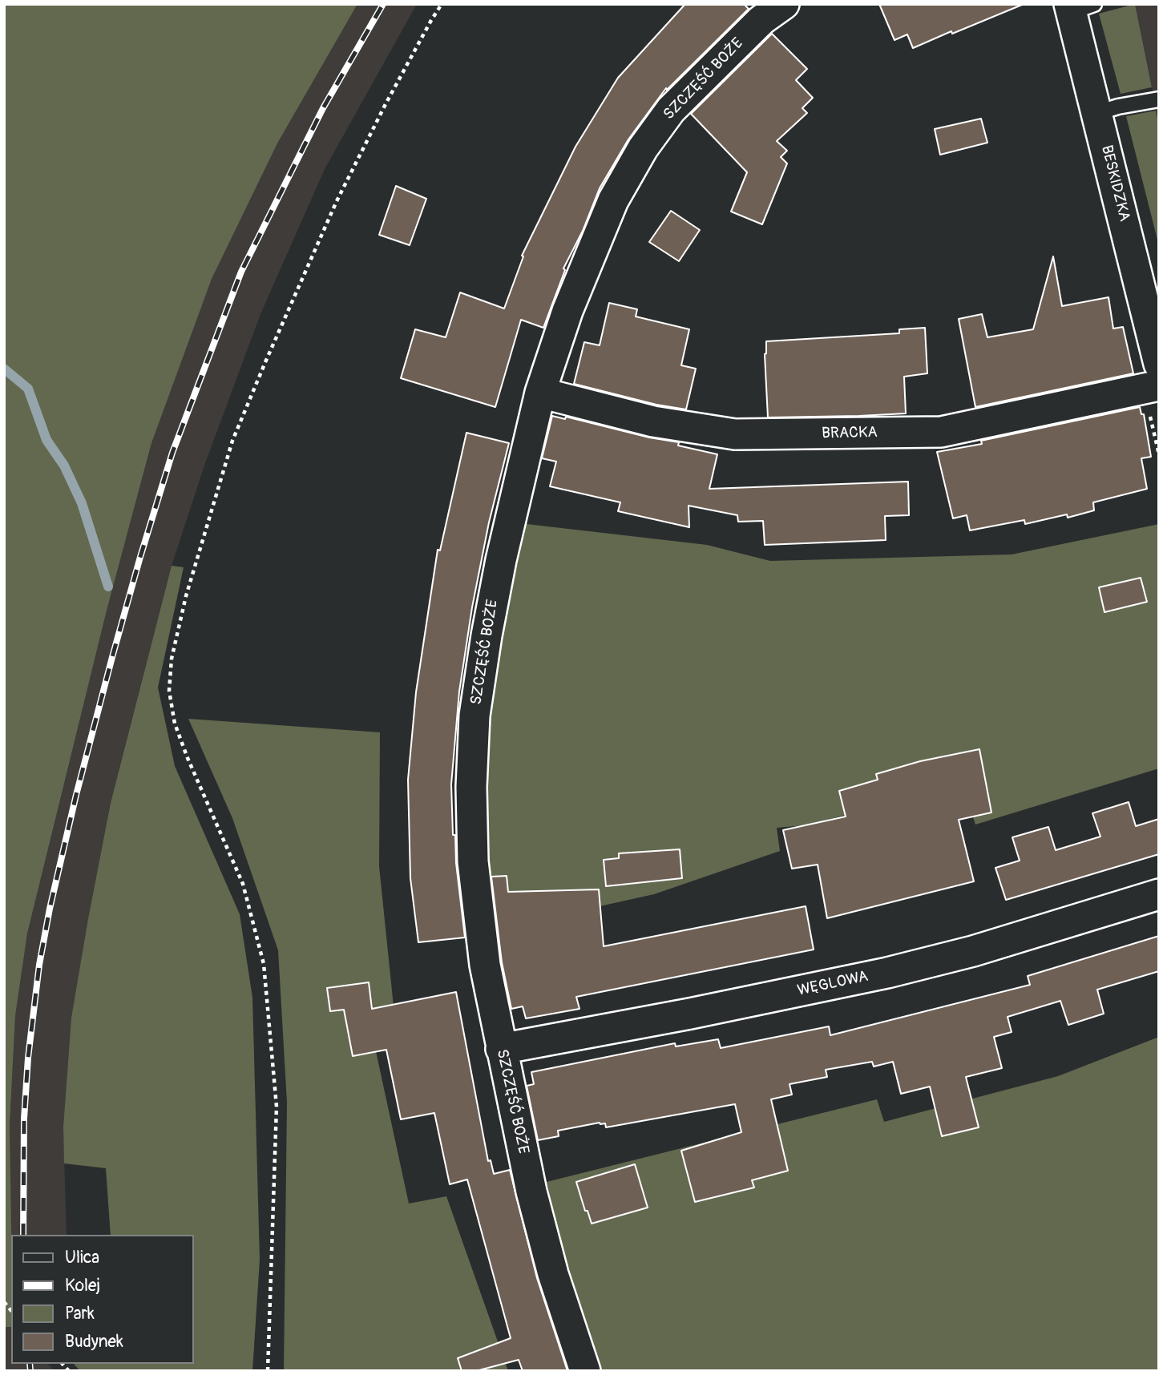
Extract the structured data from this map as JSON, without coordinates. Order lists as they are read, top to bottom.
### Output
{
  "streets": {
    "street": [
      "SZCZĘŚĆ BOŻE",
      "BESKIDZKA",
      "BRACKA",
      "WĘGLOWA"
    ]
  },
  "crossings": [
    ["SZCZĘŚĆ BOŻE", "BRACKA"],
    ["SZCZĘŚĆ BOŻE", "WĘGLOWA"]
  ],
  "legend": [
    "Ulica",
    "Kolej",
    "Park",
    "Budynek"
  ]
}
